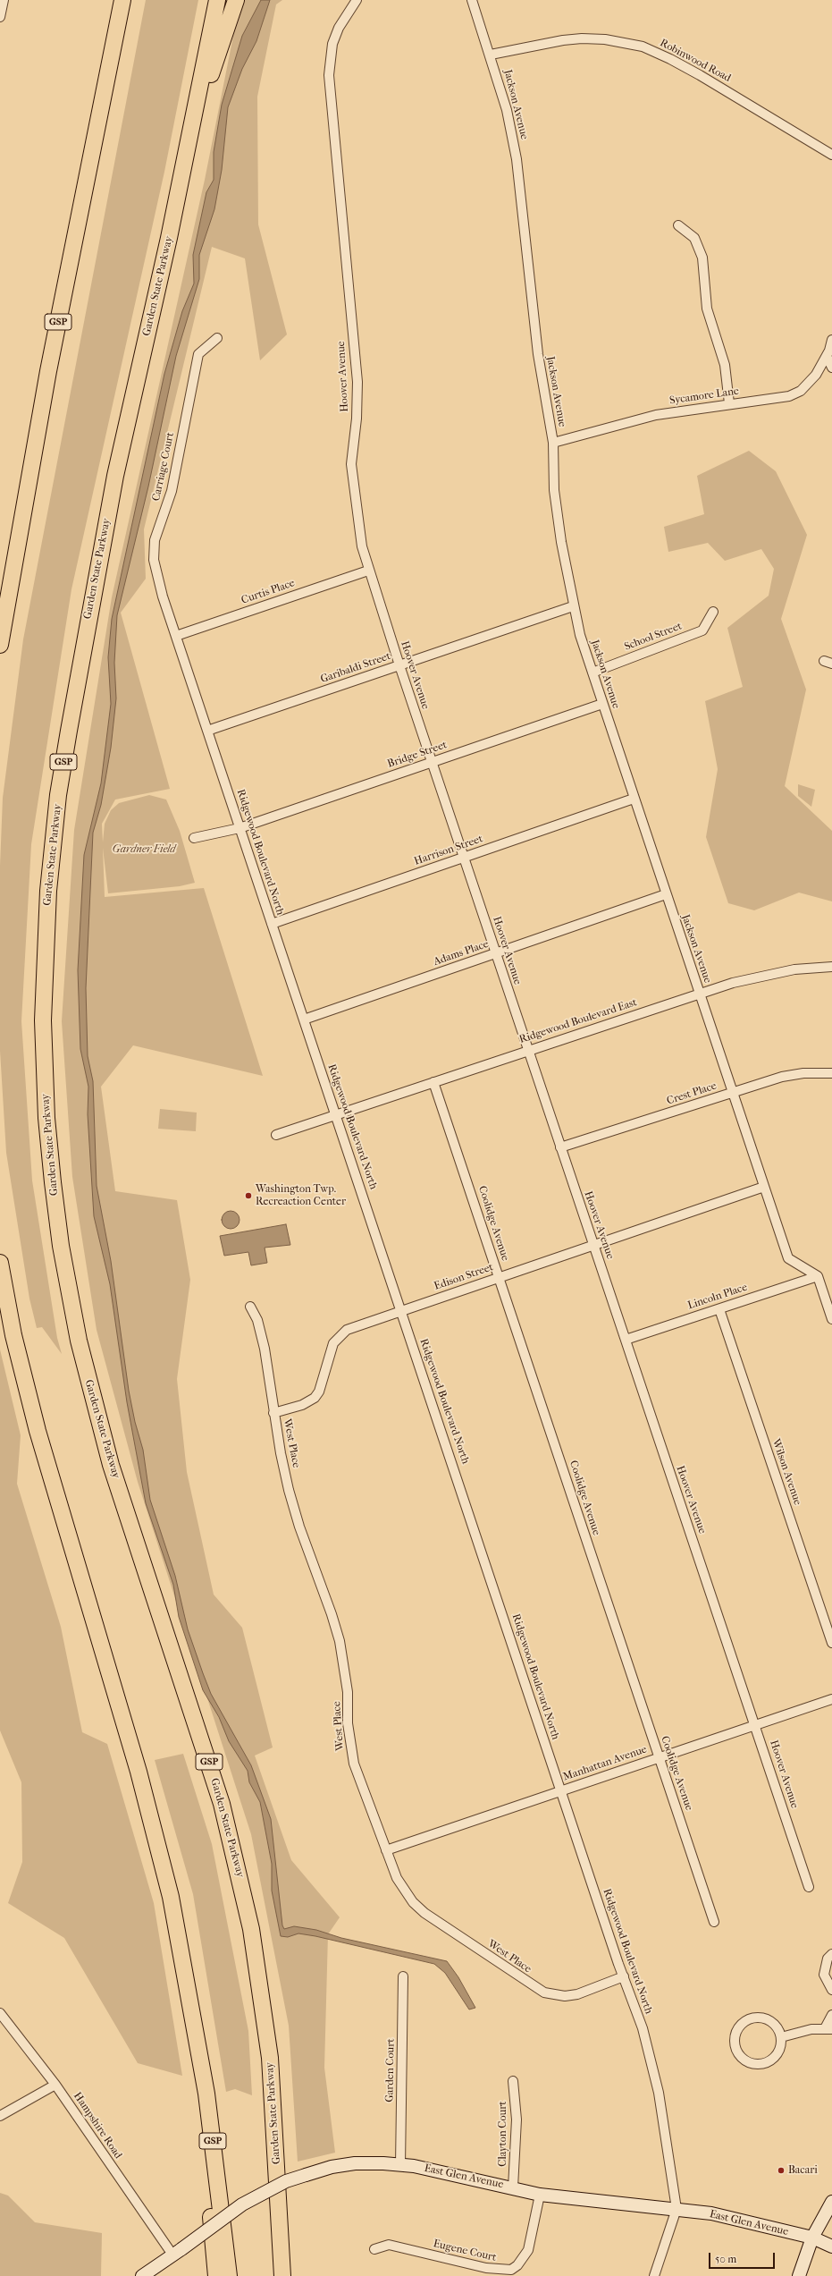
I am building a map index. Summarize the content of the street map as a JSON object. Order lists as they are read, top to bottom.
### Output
{
  "streets": {
    "highway": ["Garden State Parkway", "GSP"],
    "street": [
      "Robinwood Road",
      "Jackson Avenue",
      "Hoover Avenue",
      "Sycamore Lane",
      "Carriage Court",
      "Curtis Place",
      "School Street",
      "Garibaldi Street",
      "Bridge Street",
      "Harrison Street",
      "Ridgewood Boulevard North",
      "Adams Place",
      "Ridgewood Boulevard East",
      "Crest Place",
      "Coolidge Avenue",
      "Edison Street",
      "Lincoln Place",
      "West Place",
      "Wilson Avenue",
      "Manhattan Avenue",
      "Garden Court",
      "Hampshire Road",
      "Clayton Court",
      "East Glen Avenue",
      "Eugene Court"
    ]
  },
  "crossings": [
    ["Robinwood Road", "Jackson Avenue"],
    ["Jackson Avenue", "Sycamore Lane"],
    ["Jackson Avenue", "School Street"],
    ["Jackson Avenue", "Garibaldi Street"],
    ["Jackson Avenue", "Bridge Street"],
    ["Jackson Avenue", "Harrison Street"],
    ["Jackson Avenue", "Adams Place"],
    ["Jackson Avenue", "Ridgewood Boulevard East"],
    ["Jackson Avenue", "Crest Place"],
    ["Jackson Avenue", "Edison Street"],
    ["Jackson Avenue", "Lincoln Place"],
    ["Hoover Avenue", "Curtis Place"],
    ["Hoover Avenue", "Garibaldi Street"],
    ["Hoover Avenue", "Bridge Street"],
    ["Hoover Avenue", "Harrison Street"],
    ["Hoover Avenue", "Adams Place"],
    ["Hoover Avenue", "Ridgewood Boulevard East"],
    ["Hoover Avenue", "Crest Place"],
    ["Hoover Avenue", "Edison Street"],
    ["Hoover Avenue", "Lincoln Place"],
    ["Hoover Avenue", "Manhattan Avenue"],
    ["Carriage Court", "Ridgewood Boulevard North"],
    ["Curtis Place", "Ridgewood Boulevard North"],
    ["Garibaldi Street", "Ridgewood Boulevard North"],
    ["Bridge Street", "Ridgewood Boulevard North"],
    ["Harrison Street", "Ridgewood Boulevard North"],
    ["Ridgewood Boulevard North", "Adams Place"],
    ["Ridgewood Boulevard North", "Ridgewood Boulevard East"],
    ["Ridgewood Boulevard North", "Edison Street"],
    ["Ridgewood Boulevard North", "West Place"],
    ["Ridgewood Boulevard North", "Manhattan Avenue"],
    ["Ridgewood Boulevard North", "East Glen Avenue"],
    ["Ridgewood Boulevard East", "Coolidge Avenue"],
    ["Coolidge Avenue", "Edison Street"],
    ["Coolidge Avenue", "Manhattan Avenue"],
    ["Edison Street", "West Place"],
    ["Lincoln Place", "Wilson Avenue"],
    ["West Place", "Manhattan Avenue"],
    ["Garden Court", "East Glen Avenue"],
    ["Hampshire Road", "East Glen Avenue"],
    ["Clayton Court", "East Glen Avenue"],
    ["East Glen Avenue", "Eugene Court"]
  ],
  "parks": ["Gardner Field"],
  "places": ["Washington Twp. Recreaction Center", "Bacari"],
  "scale_bar": "50 m"
}
